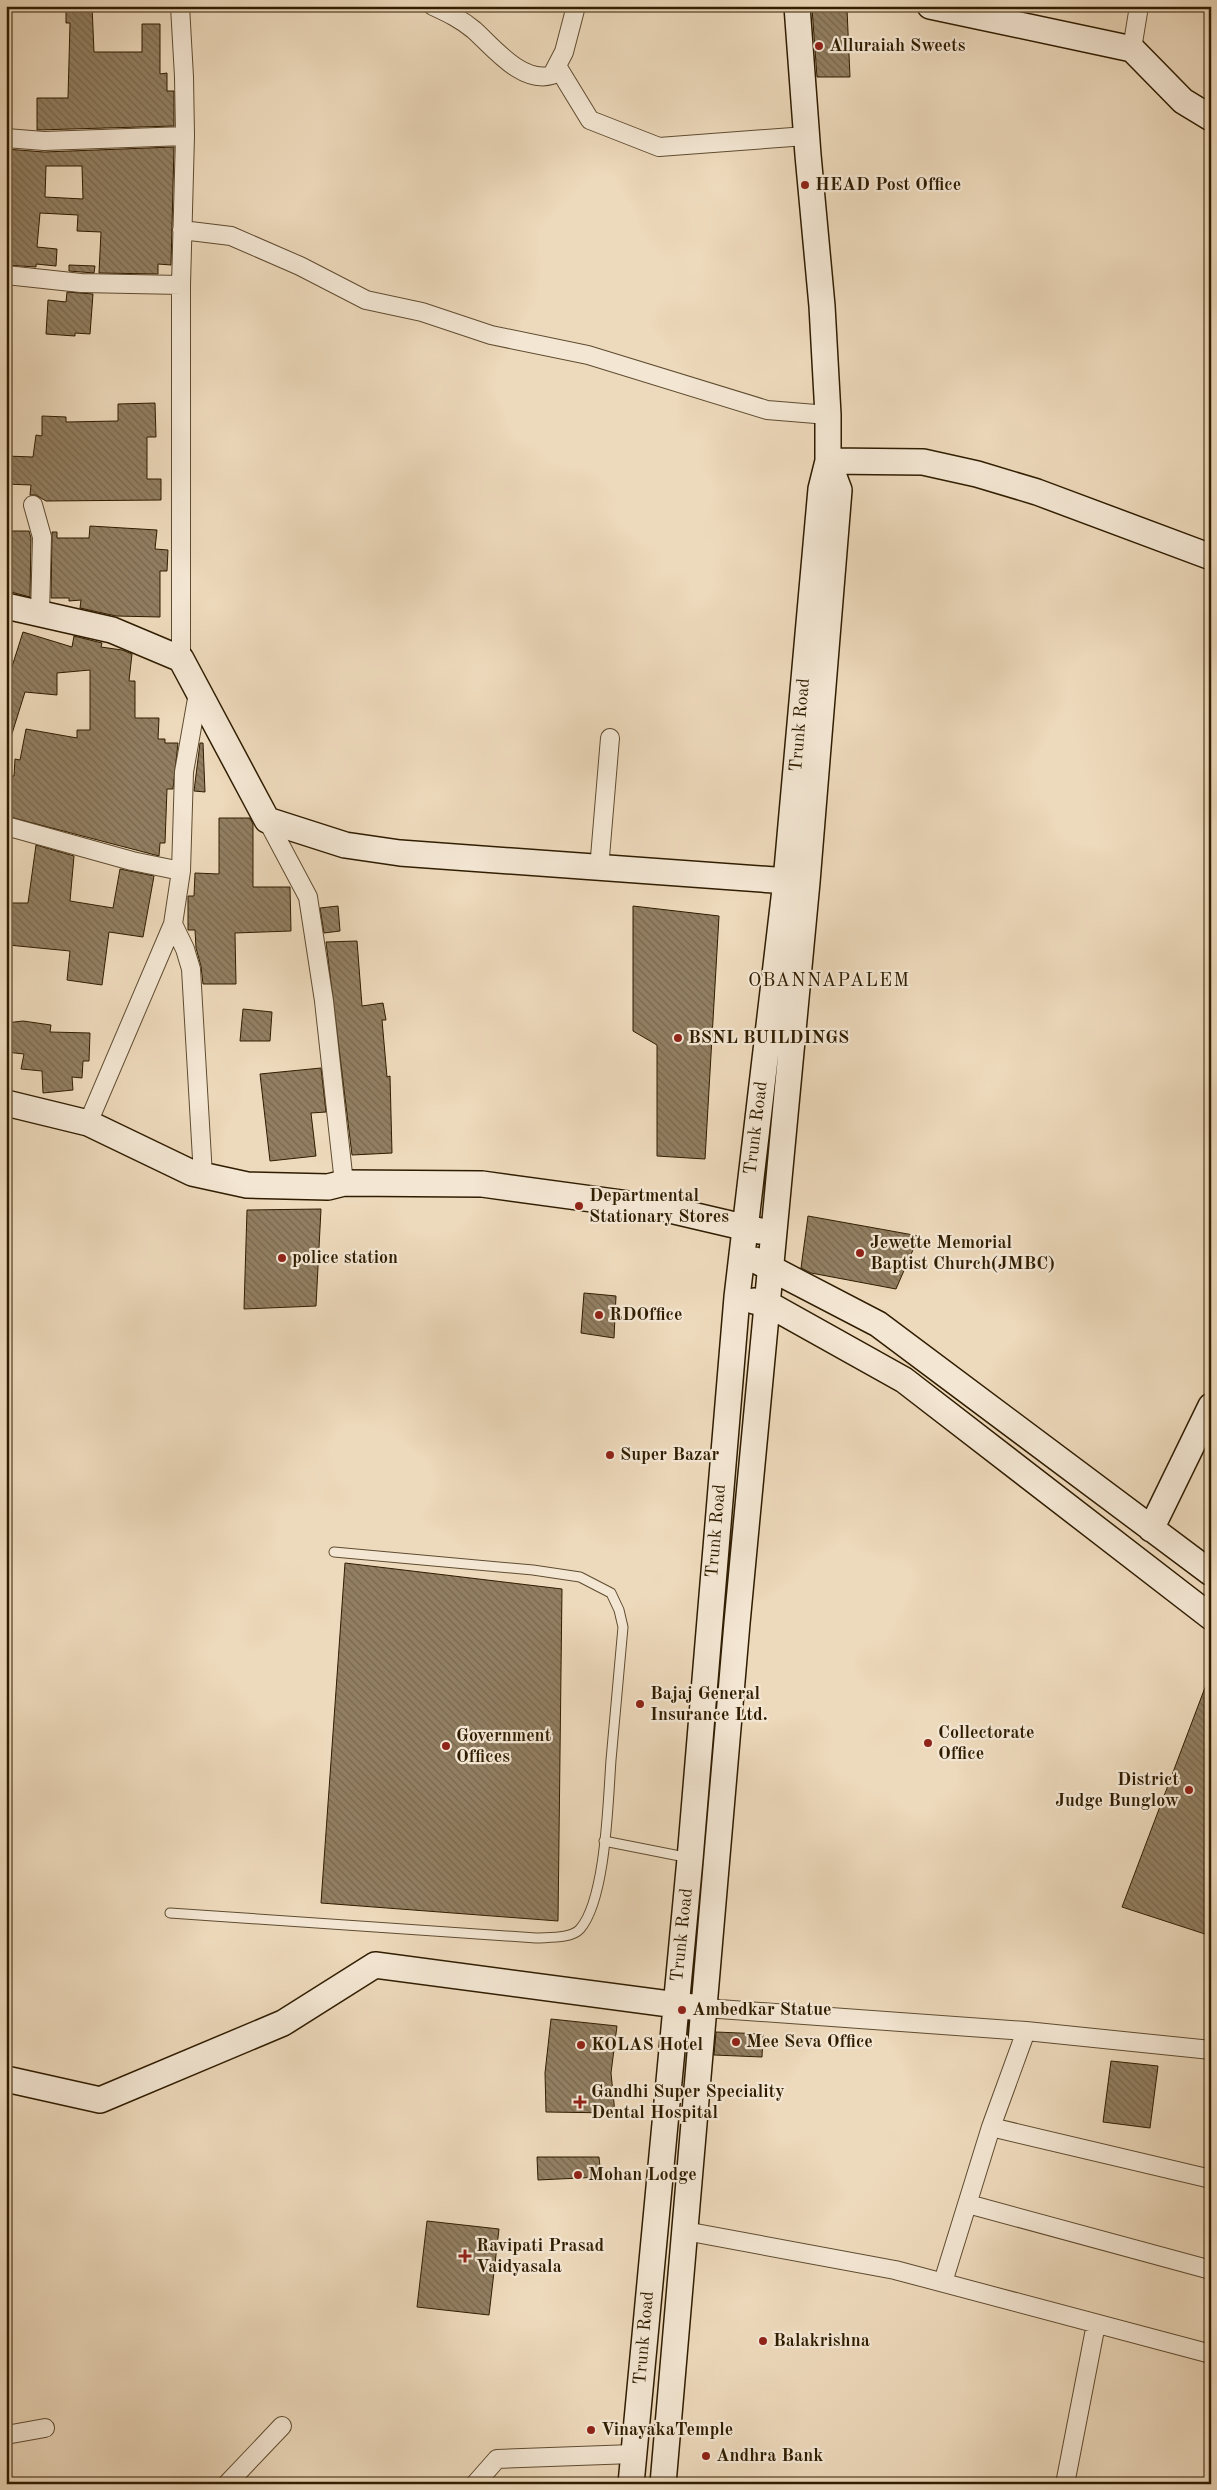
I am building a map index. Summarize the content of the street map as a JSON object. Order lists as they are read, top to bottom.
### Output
{
  "streets": {
    "street": ["Trunk Road"]
  },
  "districts": ["OBANNAPALEM"],
  "places": {
    "other": [
      "Alluraiah Sweets",
      "HEAD Post Office",
      "BSNL BUILDINGS",
      "Departmental Stationary Stores",
      "Jewette Memorial Baptist Church(JMBC)",
      "police station",
      "RDOffice",
      "Super Bazar",
      "Bajaj General Insurance Ltd.",
      "Collectorate Office",
      "Government Offices",
      "District Judge Bunglow",
      "Ambedkar Statue",
      "Mee Seva Office",
      "KOLAS Hotel",
      "Mohan Lodge",
      "Balakrishna",
      "VinayakaTemple",
      "Andhra Bank"
    ],
    "health": ["Gandhi Super Speciality Dental Hospital", "Ravipati Prasad Vaidyasala"]
  }
}
